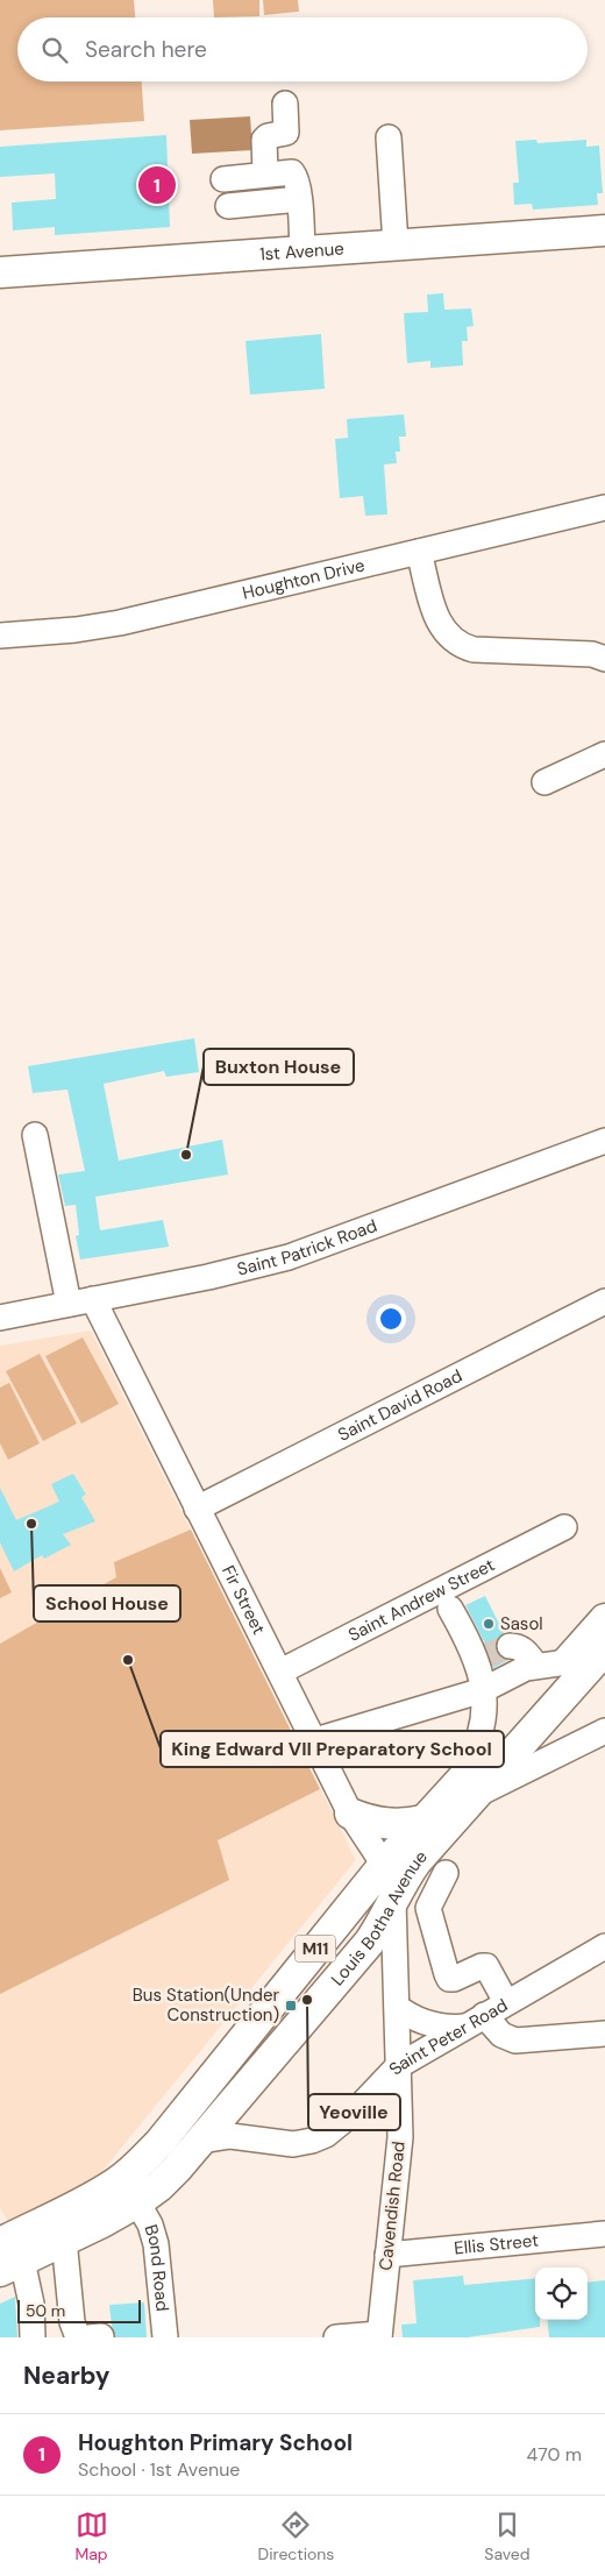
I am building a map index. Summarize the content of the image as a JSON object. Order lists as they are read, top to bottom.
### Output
{
  "streets": {
    "main road": ["1st Avenue", "Louis Botha Avenue", "M11"],
    "street": [
      "Houghton Drive",
      "Saint Patrick Road",
      "Saint David Road",
      "Saint Andrew Street",
      "Fir Street",
      "Saint Peter Road",
      "Cavendish Road",
      "Ellis Street",
      "Bond Road"
    ]
  },
  "crossings": [
    ["Saint Patrick Road", "Fir Street"],
    ["Saint David Road", "Fir Street"],
    ["Saint Andrew Street", "Fir Street"],
    ["Fir Street", "Louis Botha Avenue"],
    ["Fir Street", "Cavendish Road"],
    ["Louis Botha Avenue", "Saint Peter Road"],
    ["Louis Botha Avenue", "Cavendish Road"],
    ["Louis Botha Avenue", "Bond Road"],
    ["Saint Peter Road", "Cavendish Road"],
    ["Cavendish Road", "Ellis Street"]
  ],
  "places": {
    "other": [
      "Buxton House",
      "School House",
      "Sasol",
      "King Edward VII Preparatory School",
      "Yeoville"
    ],
    "transit": ["Bus Station(Under Construction)"]
  },
  "scale_bar": "50 m",
  "page": {
    "search": "Search here",
    "pins": "1",
    "scale": "50 m",
    "heading": "Nearby",
    "list": [
      {
        "mark": "1",
        "name": "Houghton Primary School",
        "note": "School · 1st Avenue",
        "value": "470 m"
      }
    ],
    "nav": ["Map", "Directions", "Saved"]
  }
}
